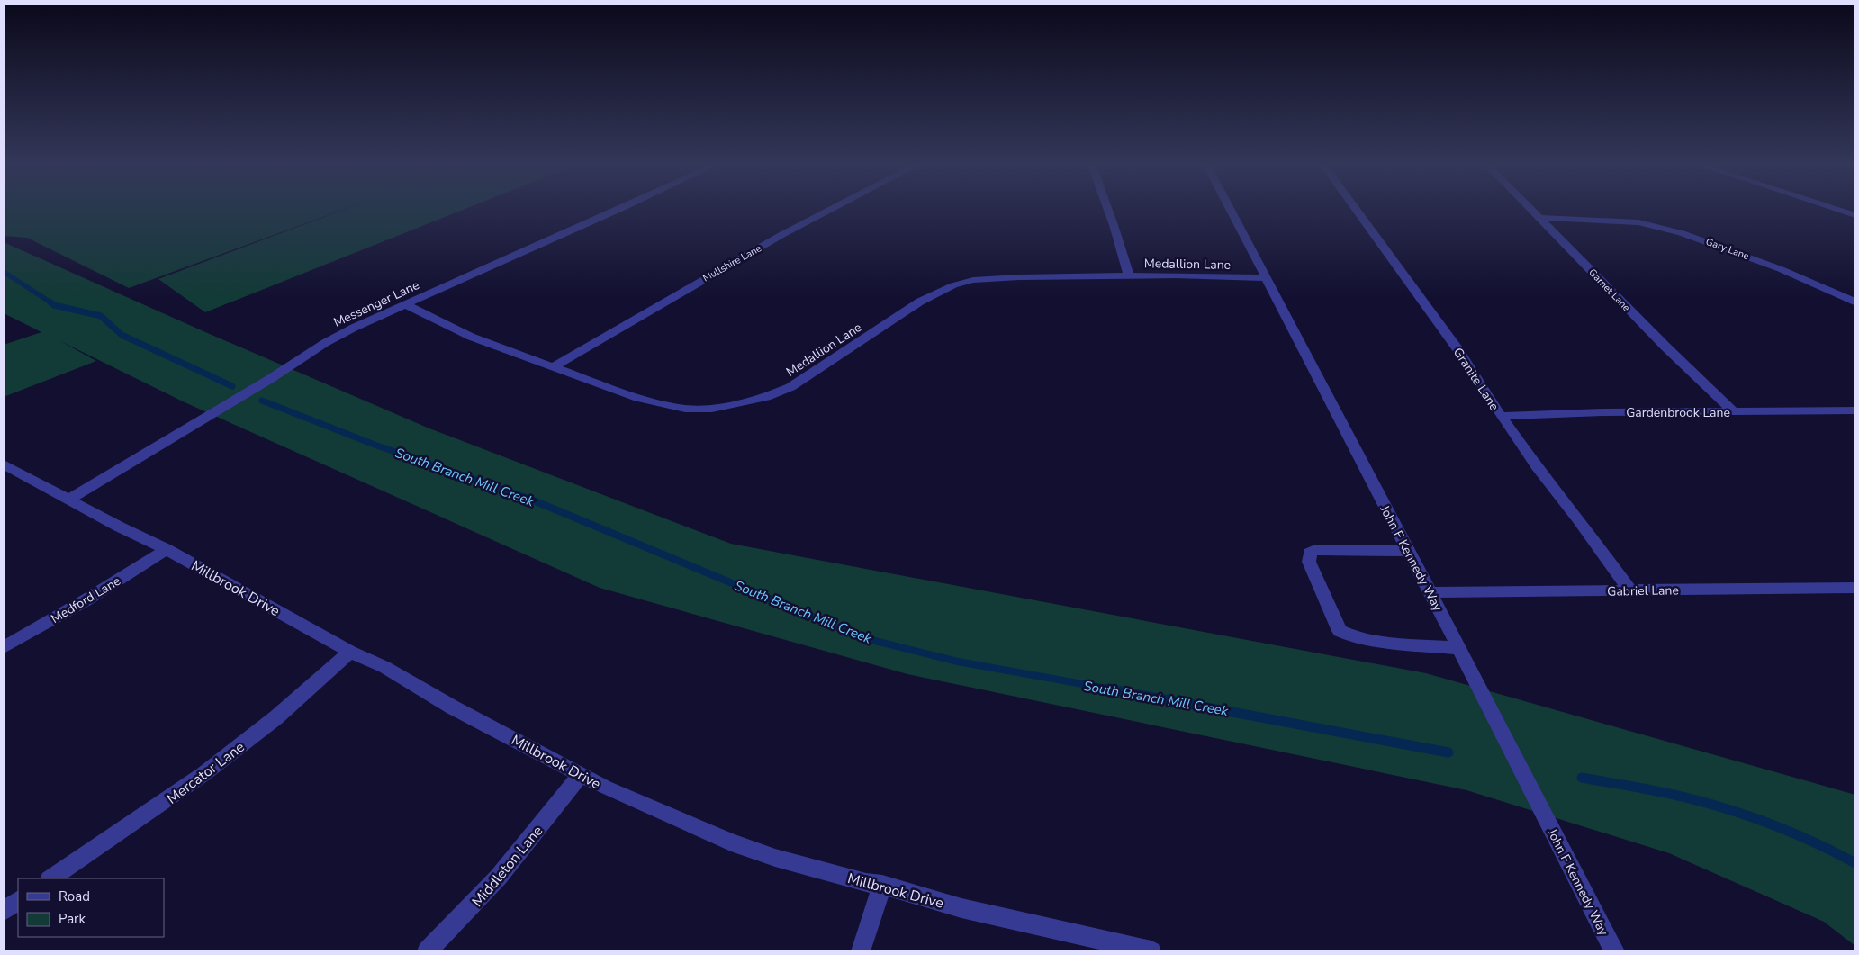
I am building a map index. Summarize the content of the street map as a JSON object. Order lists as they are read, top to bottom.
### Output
{
  "streets": {
    "street": [
      "Gary Lane",
      "Mullshire Lane",
      "Medallion Lane",
      "Garnet Lane",
      "Messenger Lane",
      "Granite Lane",
      "Gardenbrook Lane",
      "John F Kennedy Way",
      "Millbrook Drive",
      "Gabriel Lane",
      "Medford Lane",
      "Mercator Lane",
      "Middleton Lane"
    ]
  },
  "crossings": [
    ["Gary Lane", "Garnet Lane"],
    ["Mullshire Lane", "Medallion Lane"],
    ["Medallion Lane", "Messenger Lane"],
    ["Medallion Lane", "John F Kennedy Way"],
    ["Garnet Lane", "Gardenbrook Lane"],
    ["Messenger Lane", "Millbrook Drive"],
    ["Granite Lane", "Gardenbrook Lane"],
    ["Granite Lane", "Gabriel Lane"],
    ["John F Kennedy Way", "Gabriel Lane"],
    ["Millbrook Drive", "Medford Lane"],
    ["Millbrook Drive", "Mercator Lane"],
    ["Millbrook Drive", "Middleton Lane"]
  ],
  "water": ["South Branch Mill Creek"],
  "legend": ["Road", "Park"]
}
